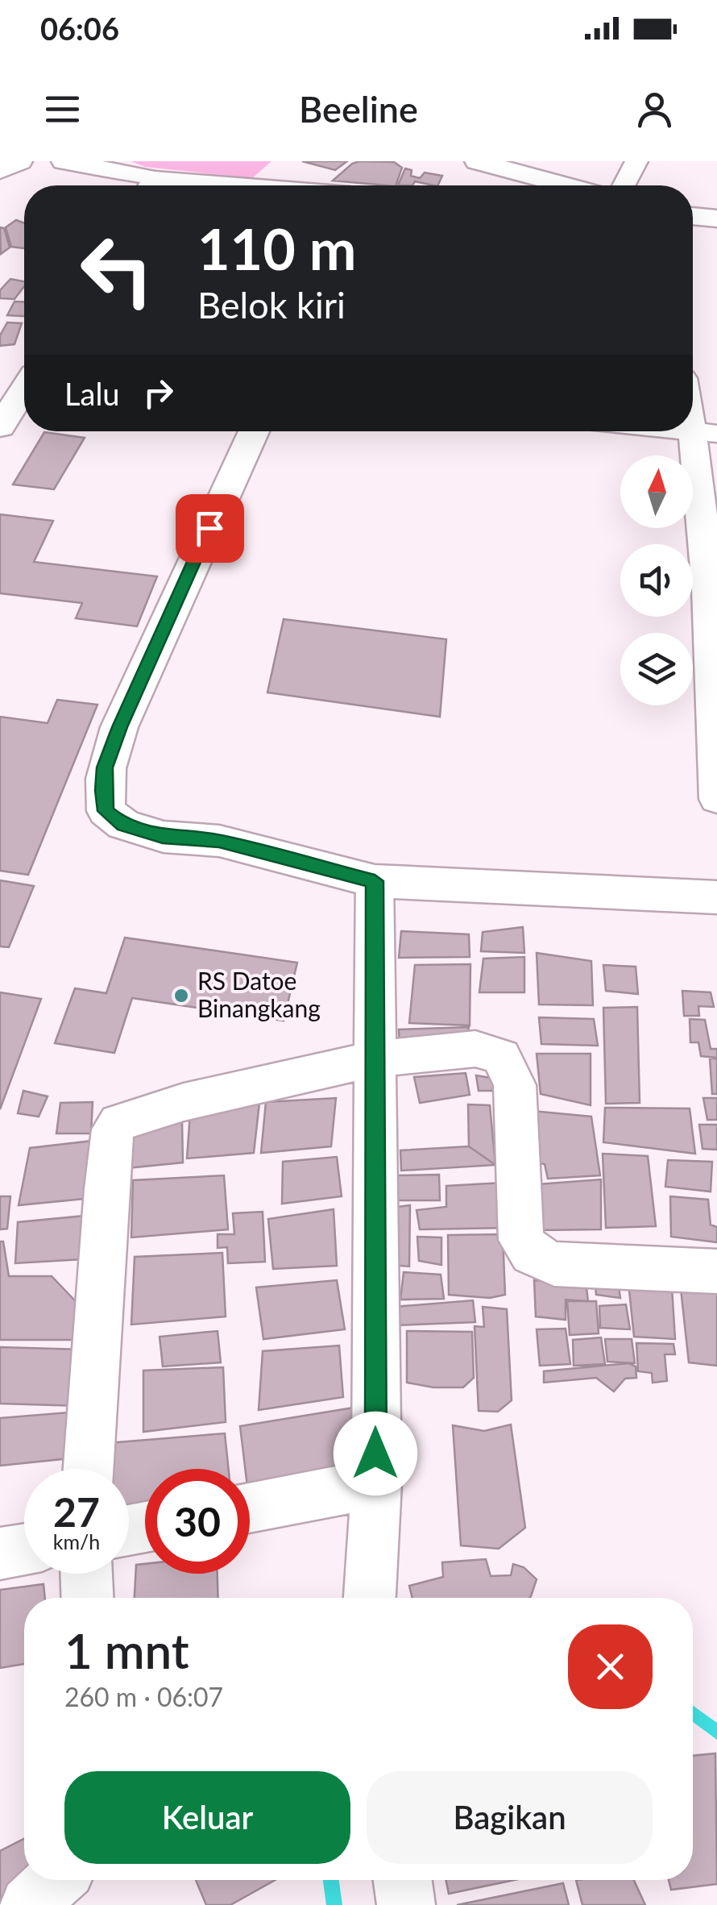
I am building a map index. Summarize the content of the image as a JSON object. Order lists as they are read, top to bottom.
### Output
{
  "places": ["RS Datoe Binangkang"],
  "north": "top",
  "page": {
    "status": "06:06",
    "header": "Beeline",
    "turn": ["110 m", "Belok kiri"],
    "then": "Lalu",
    "speed": "27 km/h",
    "limit": "30",
    "heading": ["1 mnt", "260 m · 06:07"],
    "buttons": ["Keluar", "Bagikan"]
  }
}
